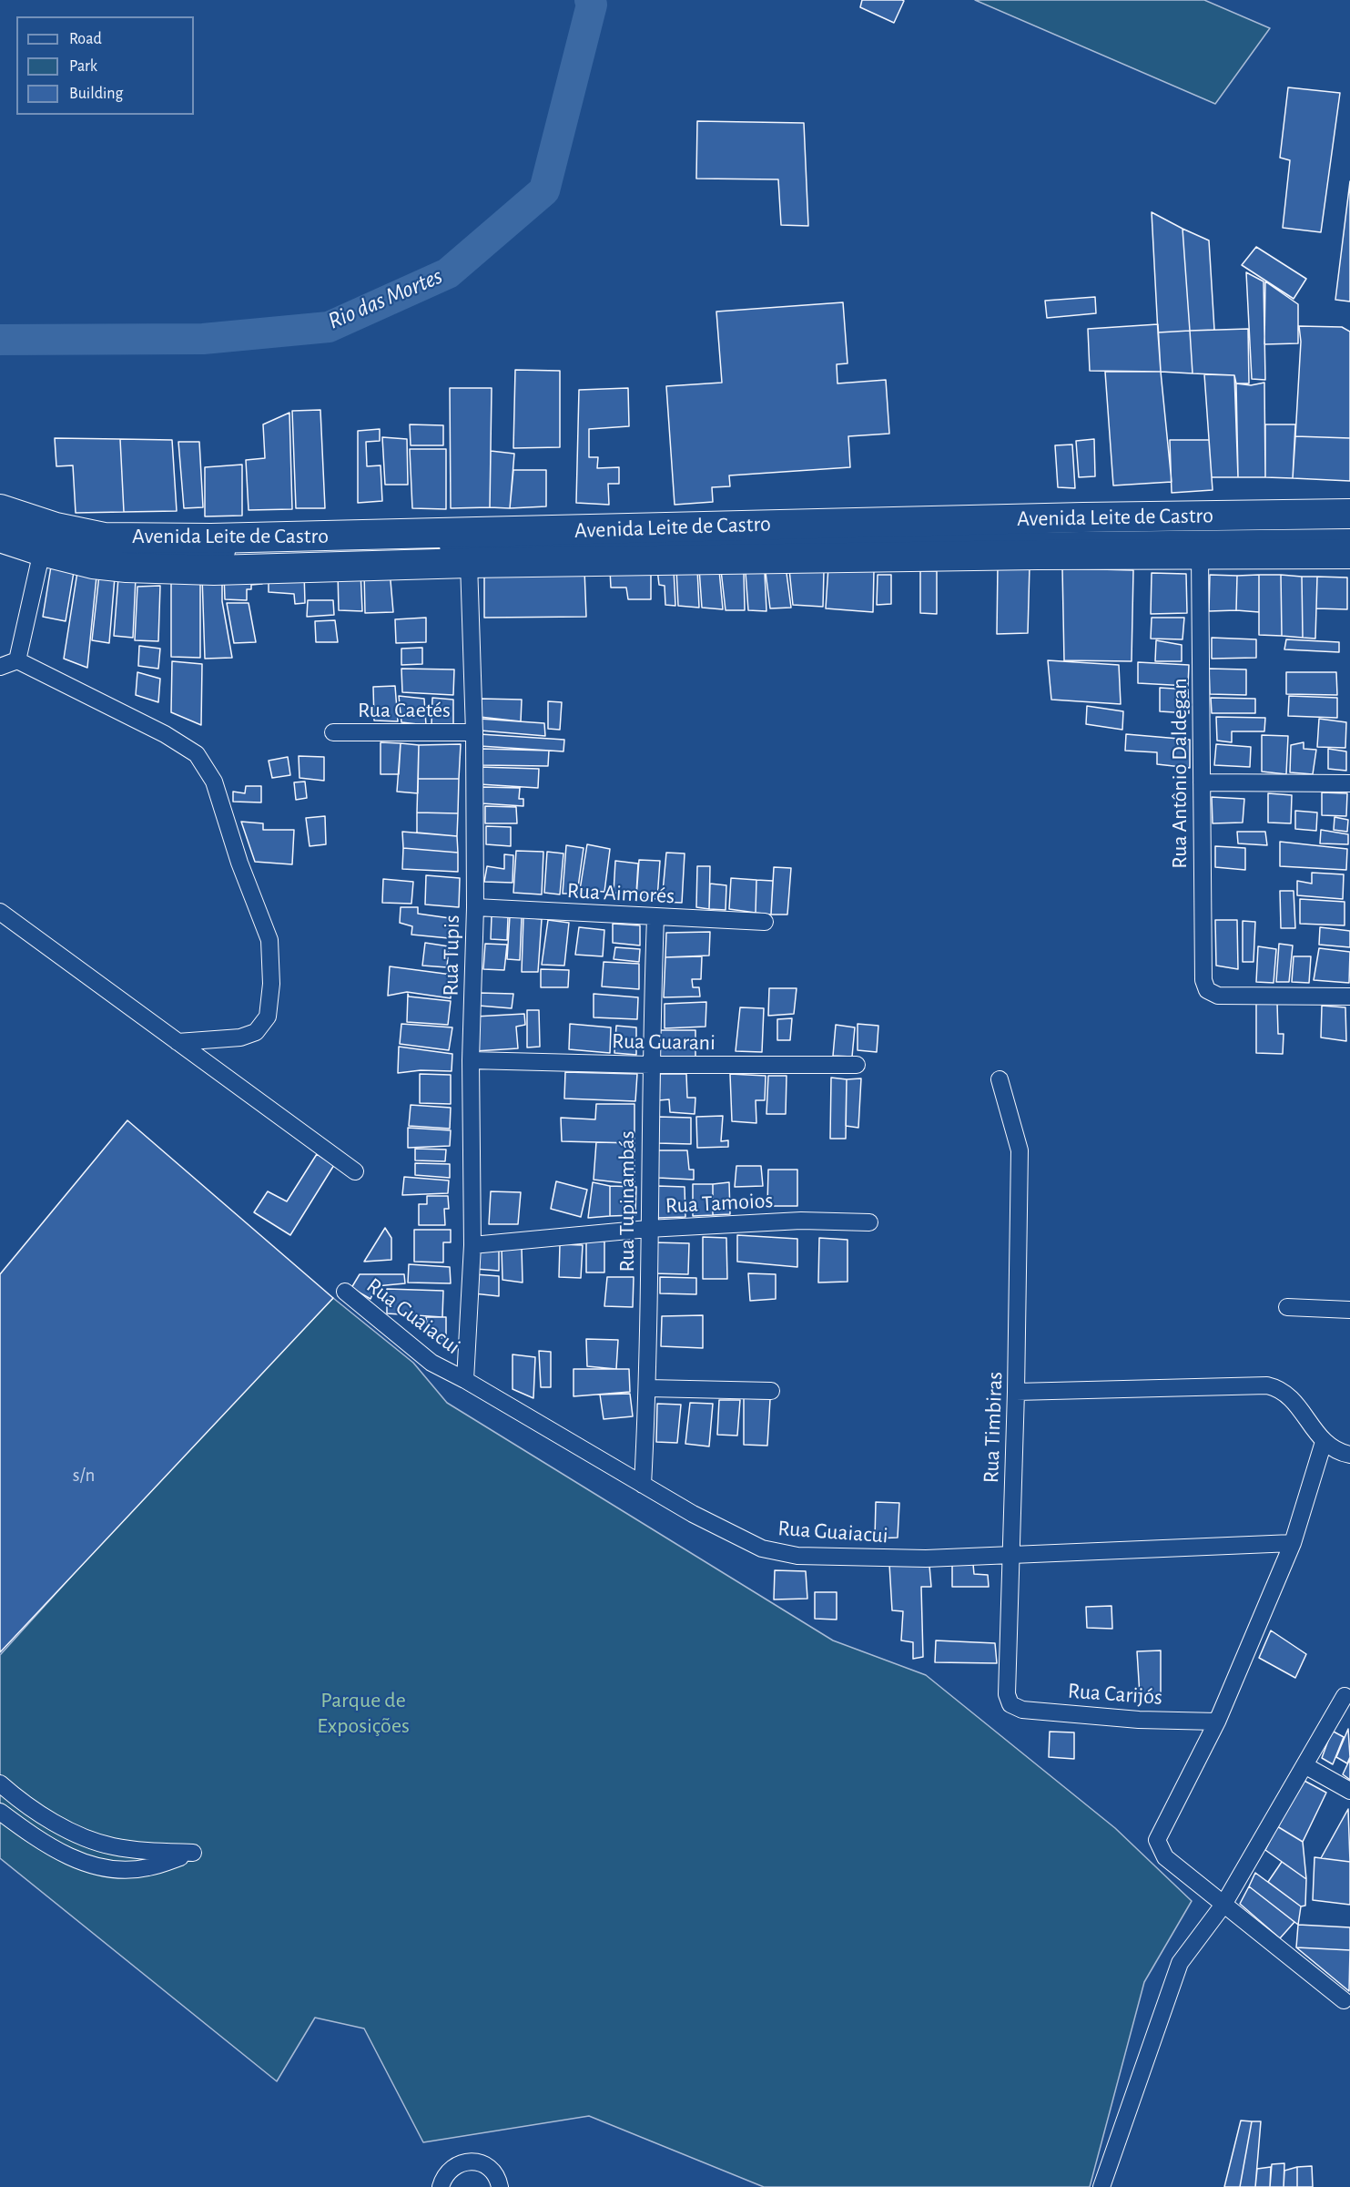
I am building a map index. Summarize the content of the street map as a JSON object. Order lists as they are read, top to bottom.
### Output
{
  "streets": {
    "highway": ["Avenida Leite de Castro"],
    "street": [
      "Rua Caetés",
      "Rua Antônio Daldegan",
      "Rua Aimorés",
      "Rua Tupis",
      "Rua Guarani",
      "Rua Tupinambás",
      "Rua Tamoios",
      "Rua Guaiacui",
      "Rua Timbiras",
      "Rua Carijós"
    ]
  },
  "crossings": [
    ["Avenida Leite de Castro", "Rua Antônio Daldegan"],
    ["Avenida Leite de Castro", "Rua Tupis"],
    ["Rua Caetés", "Rua Tupis"],
    ["Rua Aimorés", "Rua Tupis"],
    ["Rua Aimorés", "Rua Tupinambás"],
    ["Rua Tupis", "Rua Guarani"],
    ["Rua Tupis", "Rua Tamoios"],
    ["Rua Tupis", "Rua Guaiacui"],
    ["Rua Guarani", "Rua Tupinambás"],
    ["Rua Tupinambás", "Rua Tamoios"],
    ["Rua Tupinambás", "Rua Guaiacui"],
    ["Rua Guaiacui", "Rua Timbiras"],
    ["Rua Timbiras", "Rua Carijós"]
  ],
  "water": ["Rio das Mortes"],
  "parks": ["Parque de Exposições"],
  "house_numbers": ["s/n"],
  "legend": ["Road", "Park", "Building"]
}
